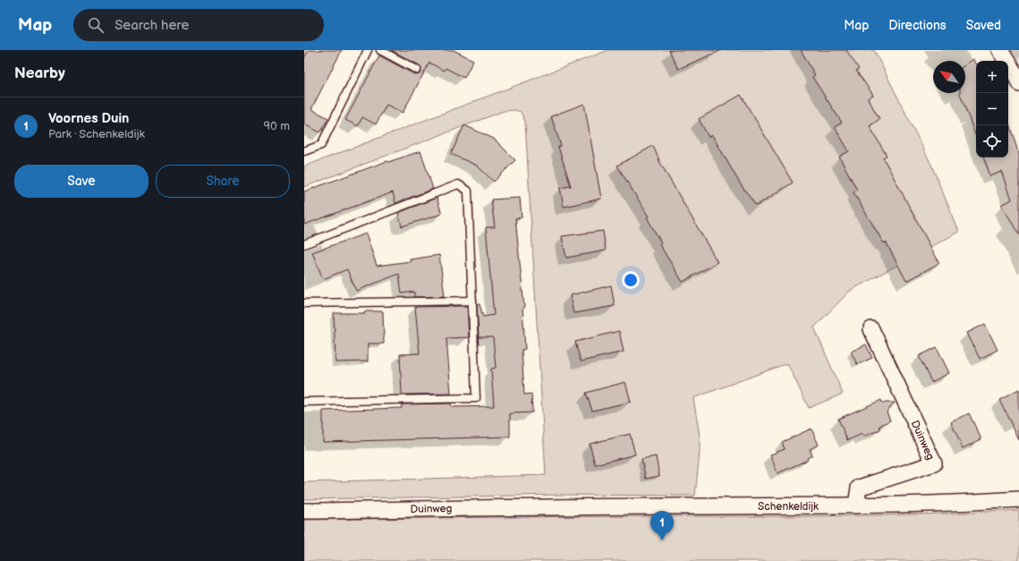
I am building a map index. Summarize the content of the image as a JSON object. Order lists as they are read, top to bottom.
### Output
{
  "streets": {
    "street": ["Duinweg", "Schenkeldijk"]
  },
  "crossings": [
    ["Duinweg", "Schenkeldijk"]
  ],
  "north": "top left",
  "page": {
    "header": "Map",
    "search": "Search here",
    "nav": ["Map", "Directions", "Saved"],
    "heading": "Nearby",
    "map_buttons": ["+", "−"],
    "list": [
      {
        "mark": "1",
        "name": "Voornes Duin",
        "note": "Park · Schenkeldijk",
        "value": "90 m"
      }
    ],
    "buttons": ["Save", "Share"],
    "pins": "1"
  }
}
